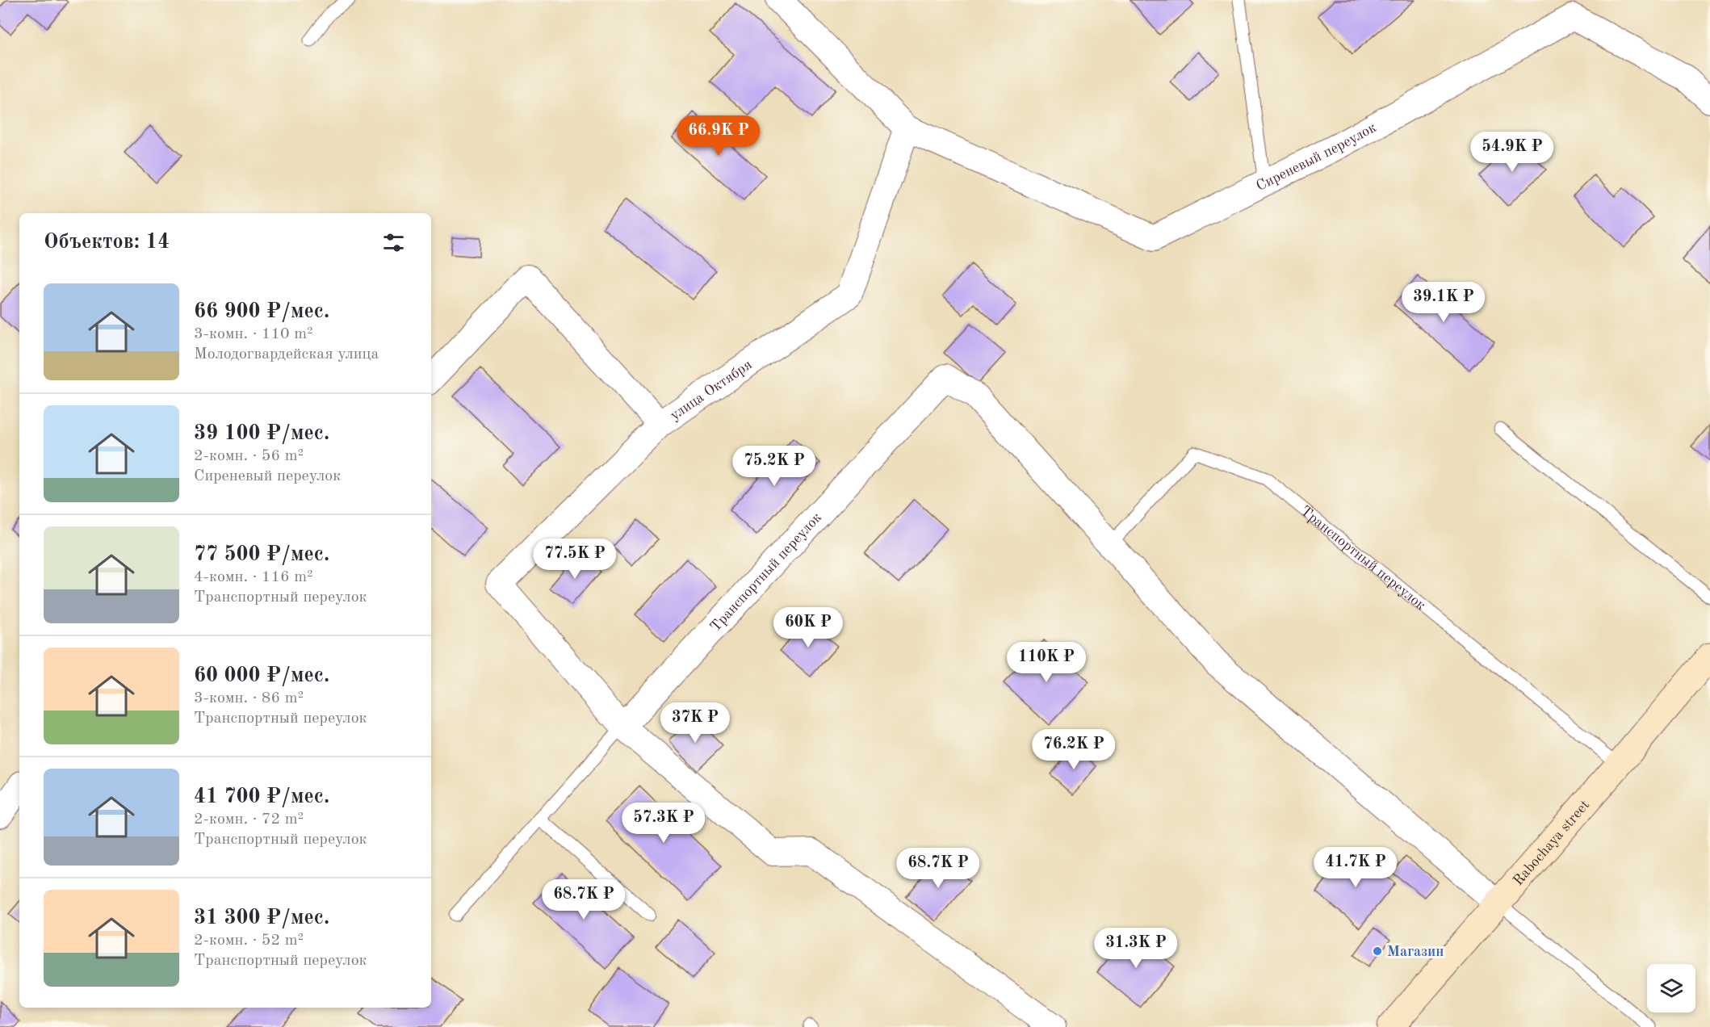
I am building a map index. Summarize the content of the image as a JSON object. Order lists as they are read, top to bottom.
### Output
{
  "streets": {
    "street": [
      "Сиреневый переулок",
      "улица Октября",
      "Транспортный переулок",
      "Rabochaya street"
    ]
  },
  "crossings": [
    ["Сиреневый переулок", "улица Октября"],
    ["Транспортный переулок", "Rabochaya street"]
  ],
  "places": ["Магазин"],
  "page": {
    "price": [
      "66.9K ₽",
      "54.9K ₽",
      "39.1K ₽",
      "75.2K ₽",
      "77.5K ₽",
      "60K ₽",
      "110K ₽",
      "37K ₽",
      "76.2K ₽",
      "57.3K ₽",
      "41.7K ₽",
      "68.7K ₽",
      "68.7K ₽",
      "31.3K ₽"
    ],
    "heading": "Объектов: 14",
    "list": [
      {
        "name": "66 900 ₽/мес.",
        "note": "3-комн. · 110 m² · Молодогвардейская улица"
      },
      {
        "name": "39 100 ₽/мес.",
        "note": "2-комн. · 56 m² · Сиреневый переулок"
      },
      {
        "name": "77 500 ₽/мес.",
        "note": "4-комн. · 116 m² · Транспортный переулок"
      },
      {
        "name": "60 000 ₽/мес.",
        "note": "3-комн. · 86 m² · Транспортный переулок"
      },
      {
        "name": "41 700 ₽/мес.",
        "note": "2-комн. · 72 m² · Транспортный переулок"
      },
      {
        "name": "31 300 ₽/мес.",
        "note": "2-комн. · 52 m² · Транспортный переулок"
      }
    ]
  }
}
